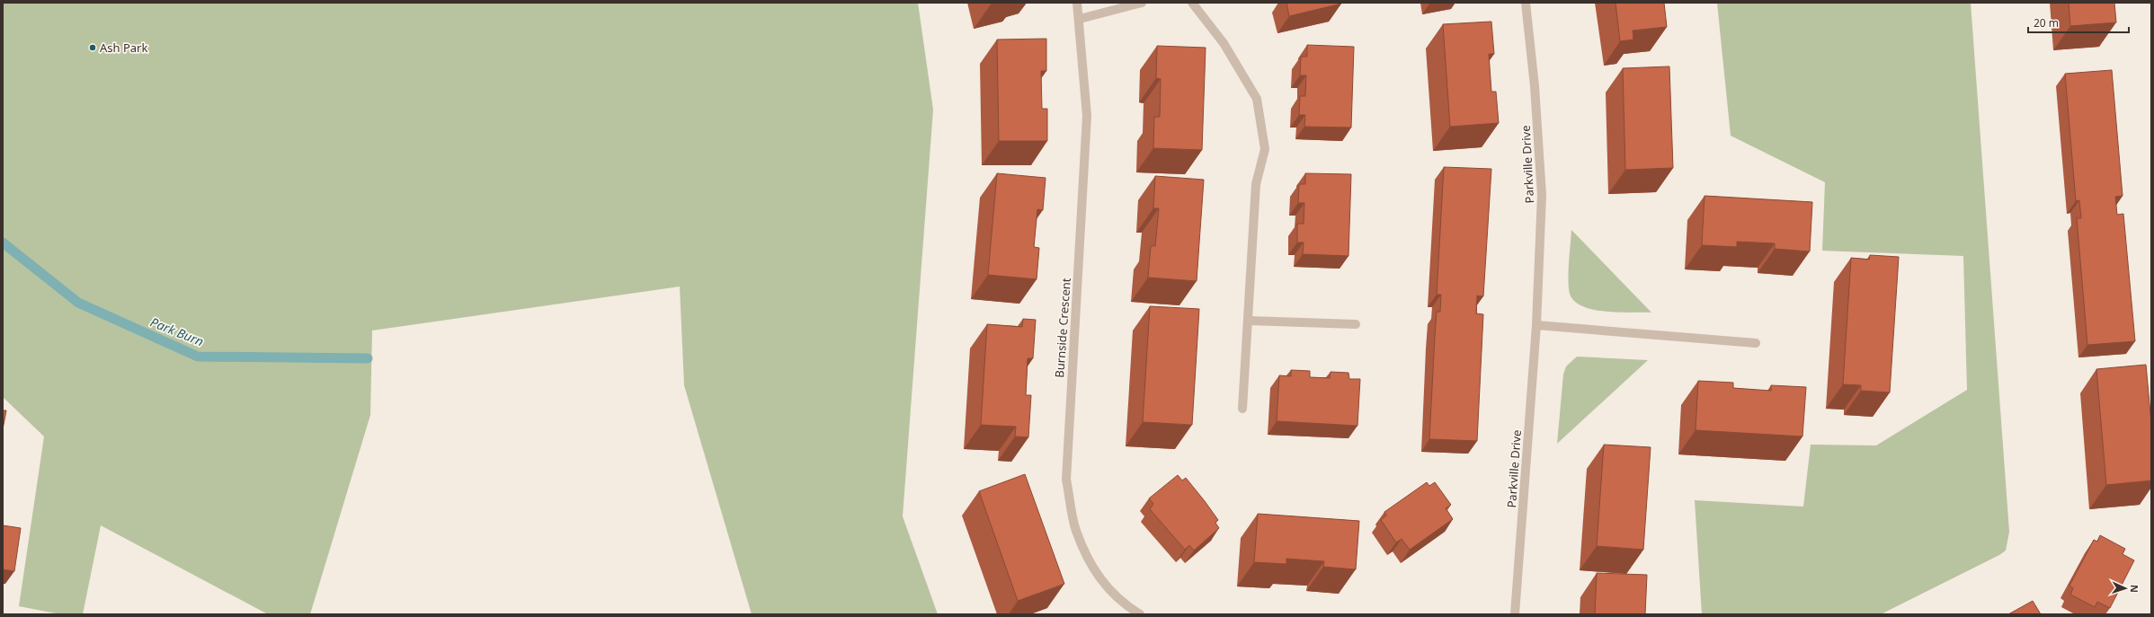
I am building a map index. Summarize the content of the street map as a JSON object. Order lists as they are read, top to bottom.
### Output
{
  "streets": {
    "street": ["Parkville Drive", "Burnside Crescent"]
  },
  "water": ["Park Burn"],
  "places": ["Ash Park"],
  "scale_bar": "20 m",
  "north": "right"
}
